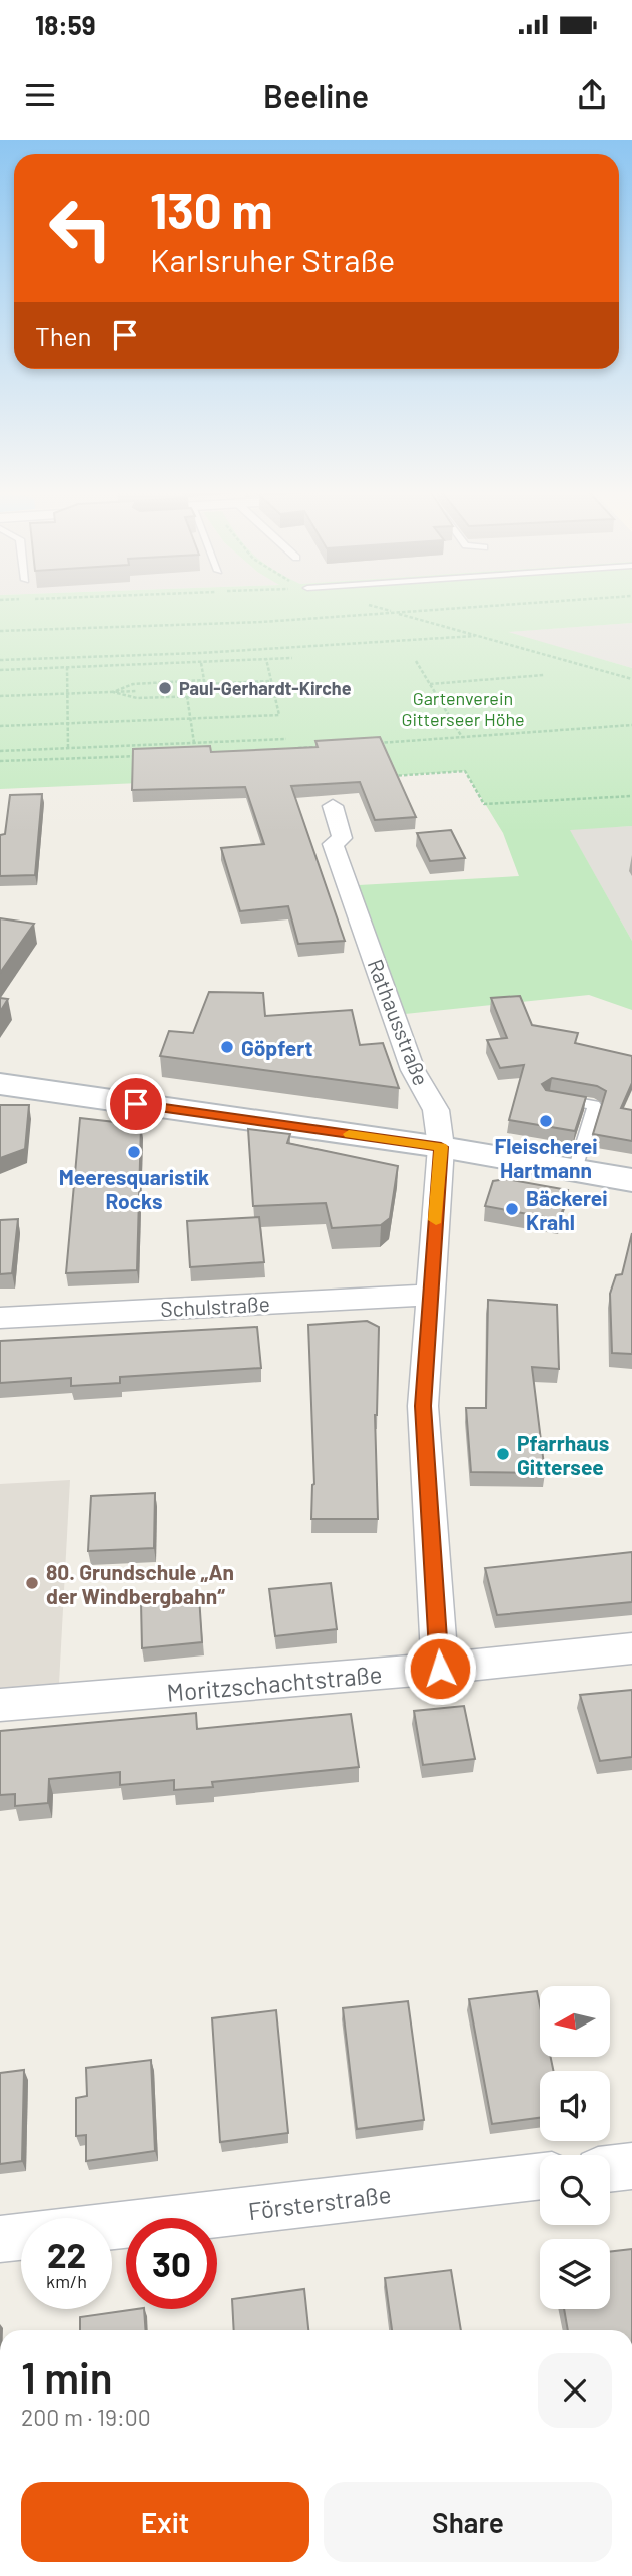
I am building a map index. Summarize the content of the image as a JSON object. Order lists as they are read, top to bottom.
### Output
{
  "streets": {
    "street": [
      "Rathausstraße",
      "Schulstraße",
      "Moritzschachtstraße",
      "Försterstraße"
    ]
  },
  "crossings": [
    ["Rathausstraße", "Schulstraße"],
    ["Rathausstraße", "Moritzschachtstraße"]
  ],
  "parks": ["Gartenverein Gitterseer Höhe"],
  "places": [
    "Paul-Gerhardt-Kirche",
    "Göpfert",
    "Fleischerei Hartmann",
    "Meeresquaristik Rocks",
    "Bäckerei Krahl",
    "Pfarrhaus Gittersee",
    "80. Grundschule „An der Windbergbahn“"
  ],
  "north": "left",
  "page": {
    "status": "18:59",
    "header": "Beeline",
    "turn": ["130 m", "Karlsruher Straße"],
    "then": "Then",
    "speed": "22 km/h",
    "limit": "30",
    "heading": ["1 min", "200 m · 19:00"],
    "buttons": ["Exit", "Share"]
  }
}
